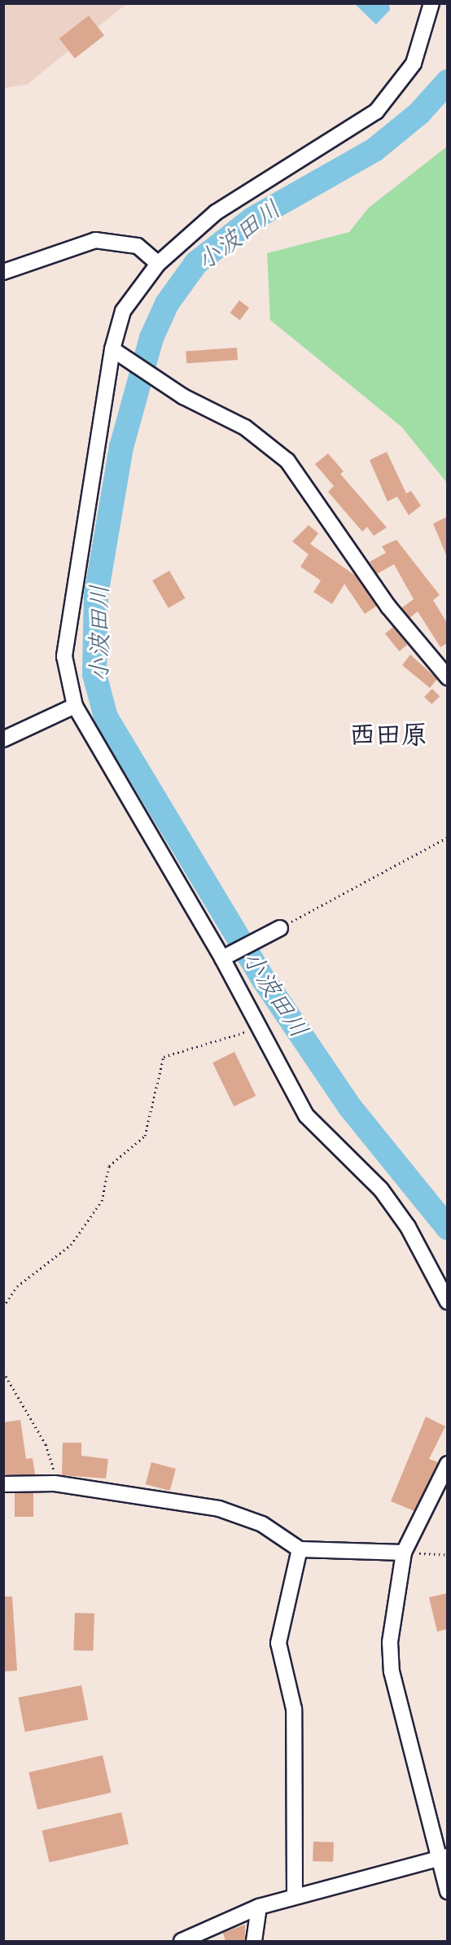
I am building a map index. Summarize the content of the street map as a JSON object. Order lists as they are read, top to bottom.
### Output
{
  "districts": ["西田原"],
  "water": ["小波田川"]
}
